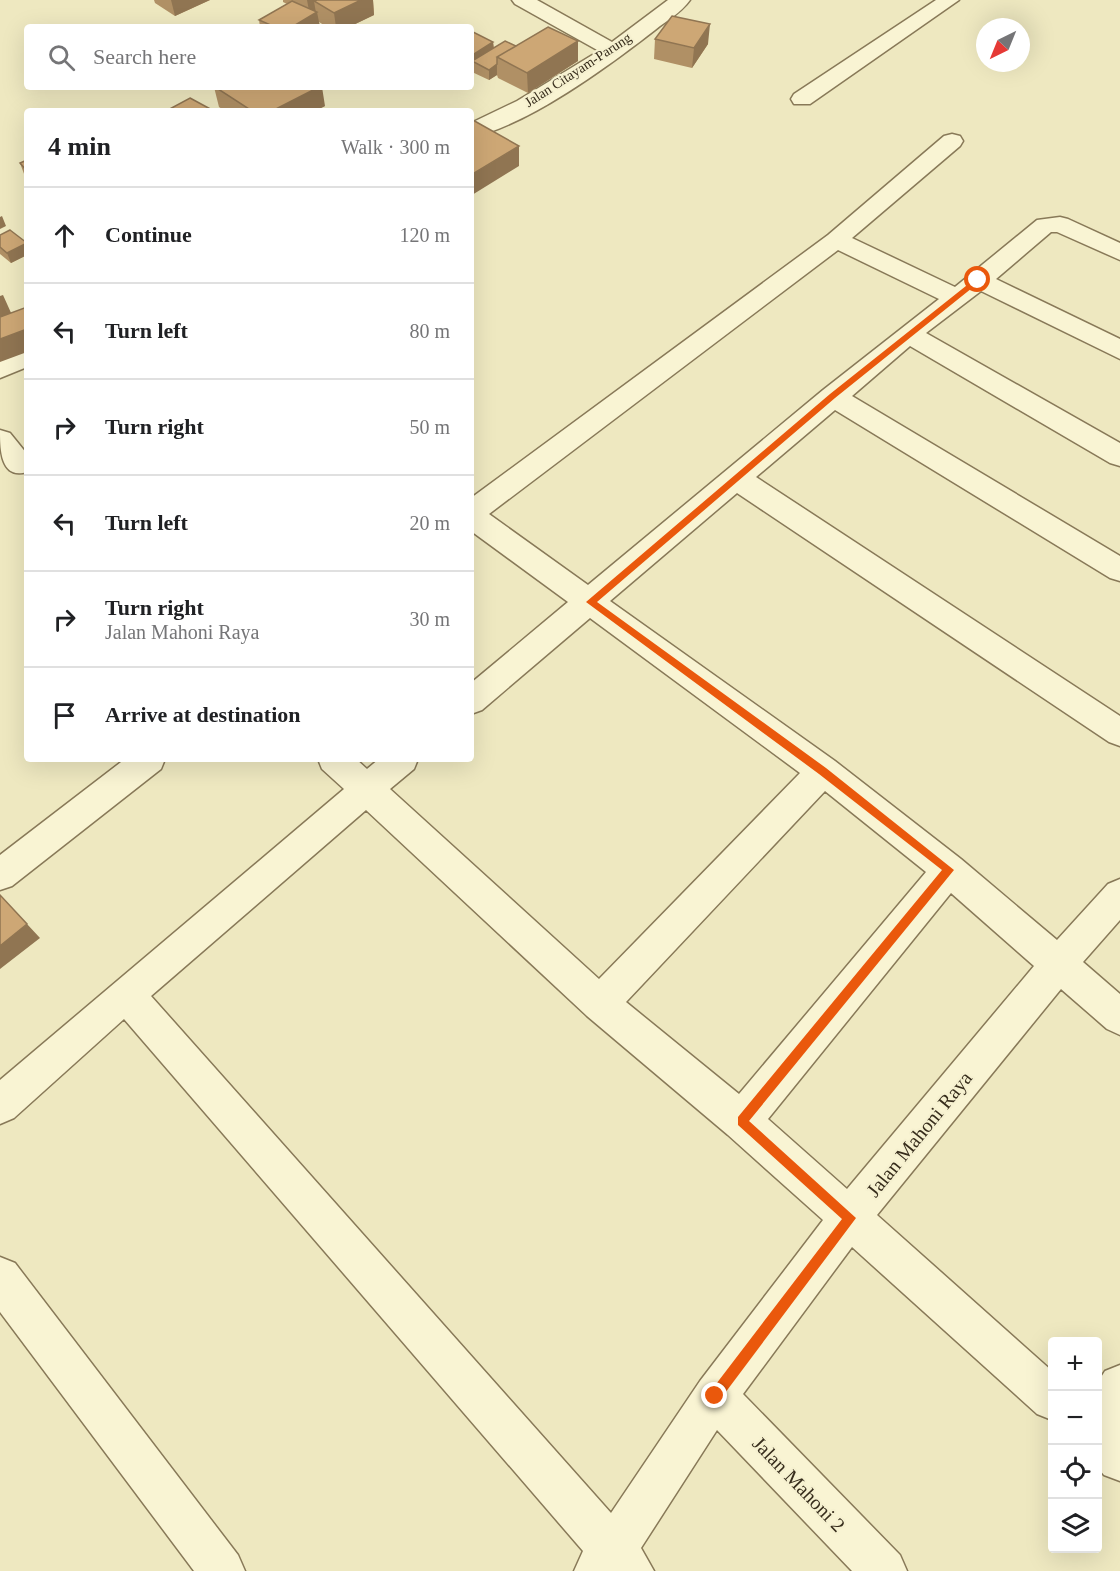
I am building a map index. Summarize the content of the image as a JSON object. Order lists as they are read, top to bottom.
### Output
{
  "streets": {
    "street": ["Jalan Citayam-Parung", "Jalan Mahoni Raya", "Jalan Mahoni 2"]
  },
  "crossings": [
    ["Jalan Mahoni Raya", "Jalan Mahoni 2"]
  ],
  "north": "bottom left",
  "page": {
    "search": "Search here",
    "heading": ["4 min", "Walk · 300 m"],
    "list": [
      ["Continue", "120 m"],
      ["Turn left", "80 m"],
      ["Turn right", "50 m"],
      ["Turn left", "20 m"],
      ["Turn right", "Jalan Mahoni Raya", "30 m"],
      "Arrive at destination"
    ],
    "map_buttons": ["+", "−"]
  }
}
